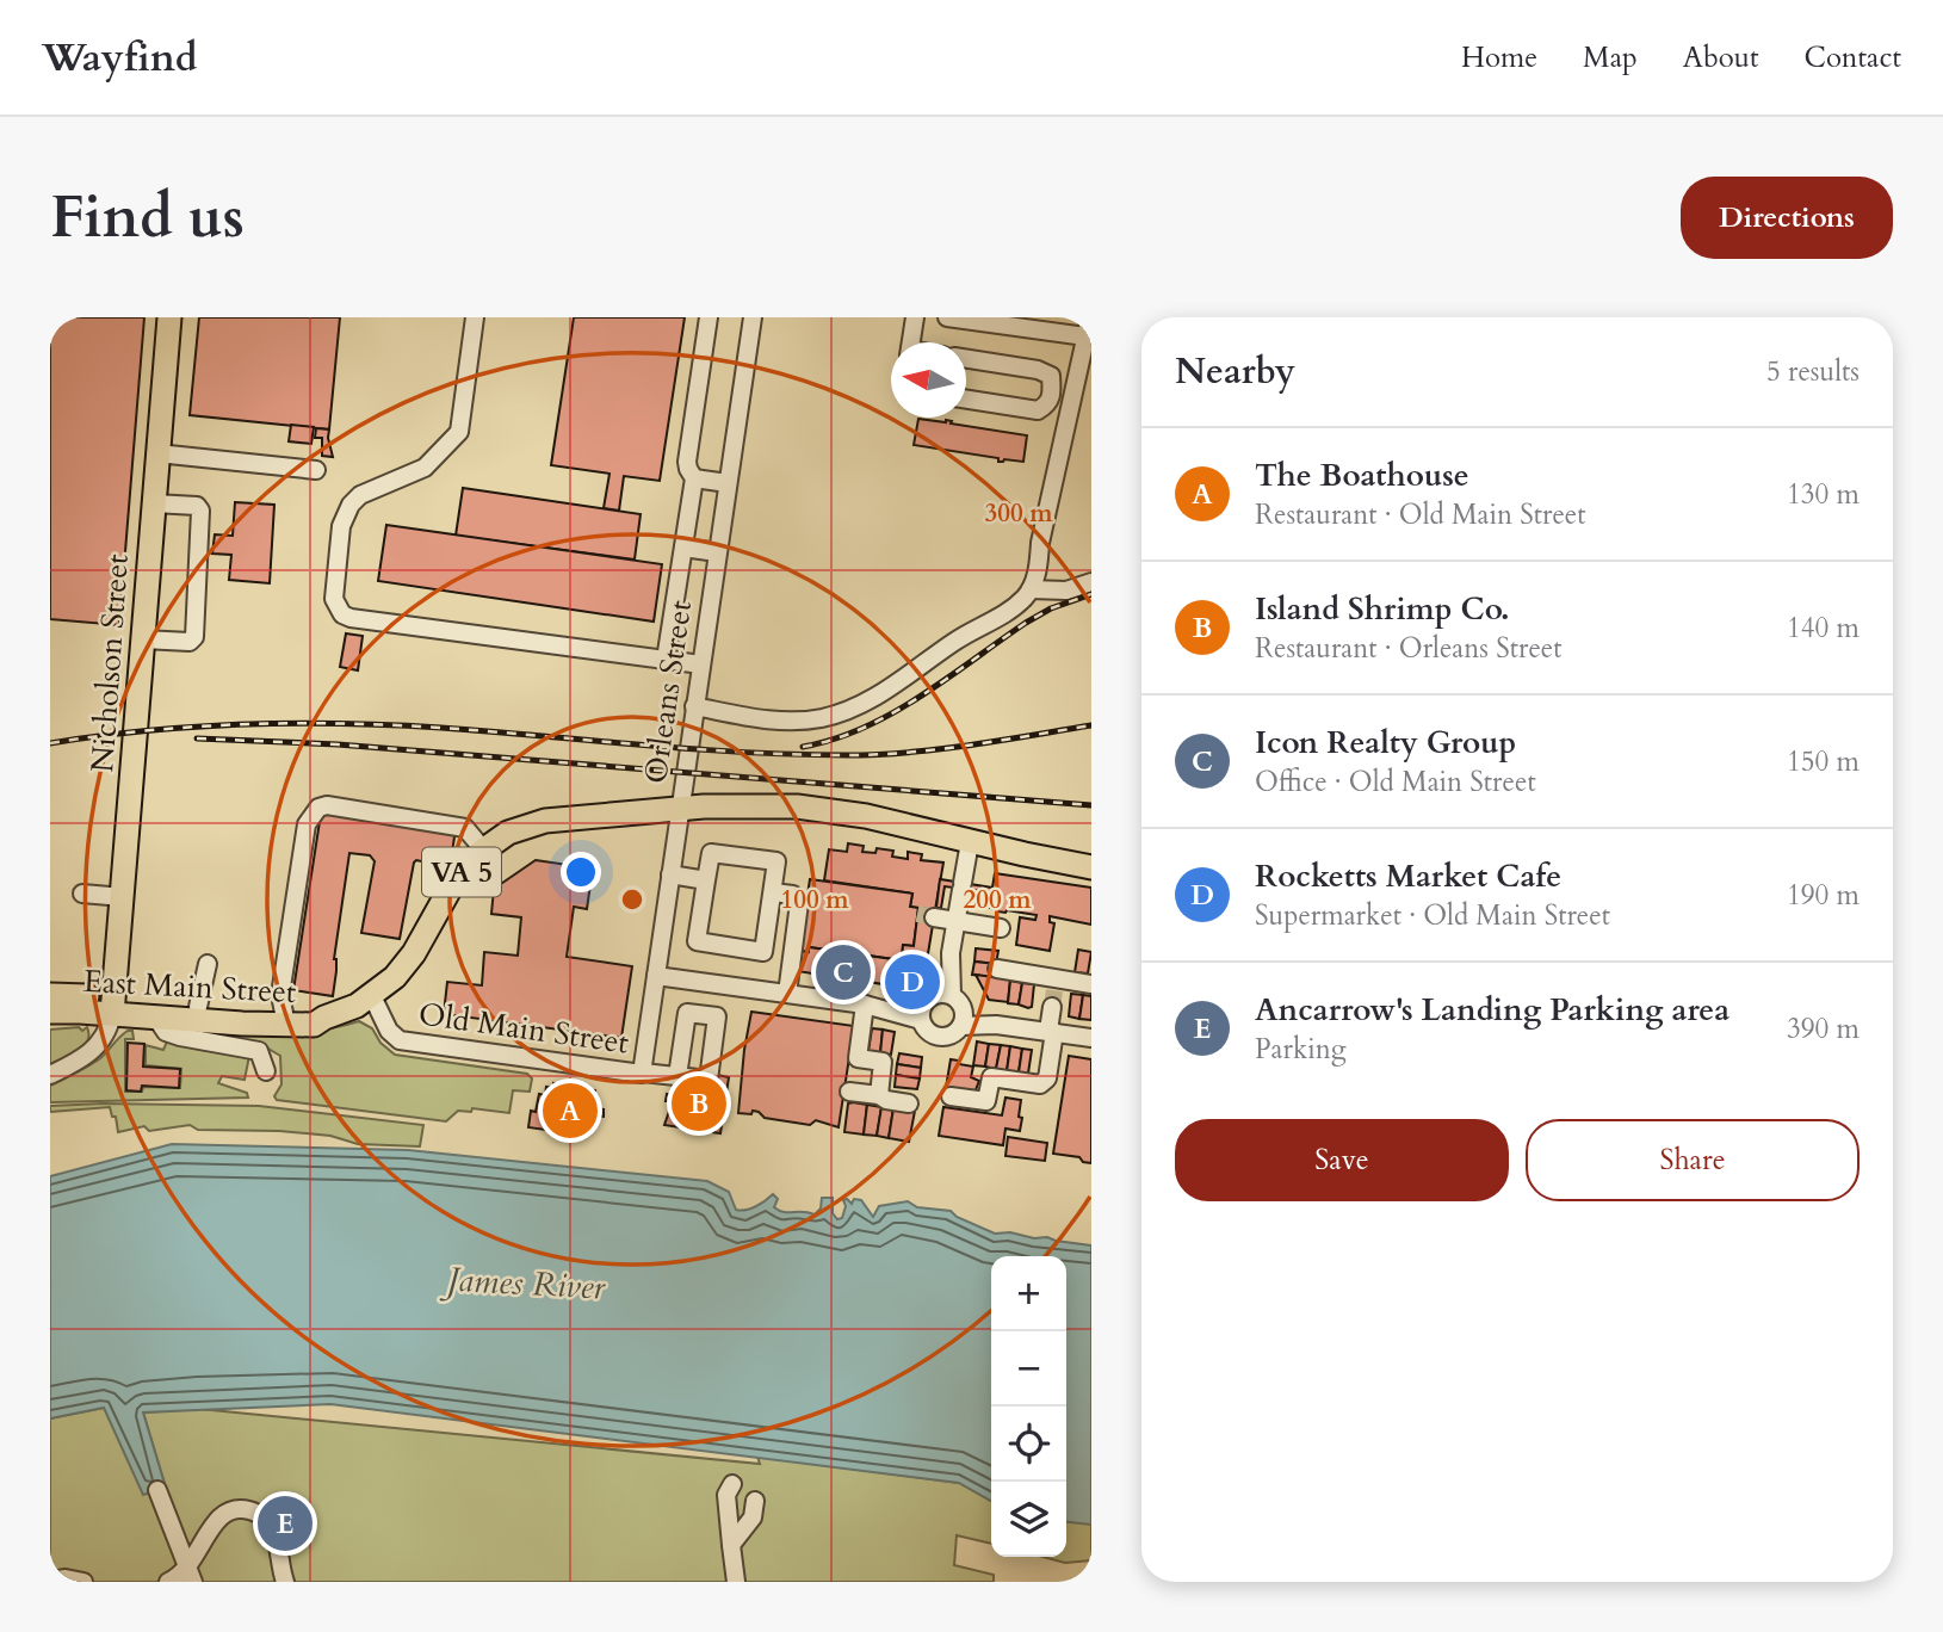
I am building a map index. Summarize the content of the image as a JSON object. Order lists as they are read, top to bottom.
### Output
{
  "streets": {
    "main road": ["Nicholson Street", "VA 5", "East Main Street"],
    "street": ["Orleans Street", "Old Main Street"]
  },
  "crossings": [
    ["Nicholson Street", "East Main Street"],
    ["Orleans Street", "East Main Street"],
    ["Orleans Street", "Old Main Street"],
    ["VA 5", "East Main Street"],
    ["East Main Street", "Old Main Street"]
  ],
  "water": ["James River"],
  "north": "left",
  "page": {
    "header": "Wayfind",
    "nav": [
      "Home",
      "Map",
      "About",
      "Contact"
    ],
    "buttons": [
      "Directions",
      ["Save", "Share"]
    ],
    "title": "Find us",
    "heading": ["Nearby", "5 results"],
    "list": [
      {
        "mark": "A",
        "name": "The Boathouse",
        "note": "Restaurant · Old Main Street",
        "value": "130 m"
      },
      {
        "mark": "B",
        "name": "Island Shrimp Co.",
        "note": "Restaurant · Orleans Street",
        "value": "140 m"
      },
      {
        "mark": "C",
        "name": "Icon Realty Group",
        "note": "Office · Old Main Street",
        "value": "150 m"
      },
      {
        "mark": "D",
        "name": "Rocketts Market Cafe",
        "note": "Supermarket · Old Main Street",
        "value": "190 m"
      },
      {
        "mark": "E",
        "name": "Ancarrow's Landing Parking area",
        "note": "Parking",
        "value": "390 m"
      }
    ],
    "pins": [
      "C",
      "D",
      "B",
      "A",
      "E"
    ],
    "map_buttons": ["+", "−"]
  },
  "rings": ["300 m", "100 m", "200 m"]
}
